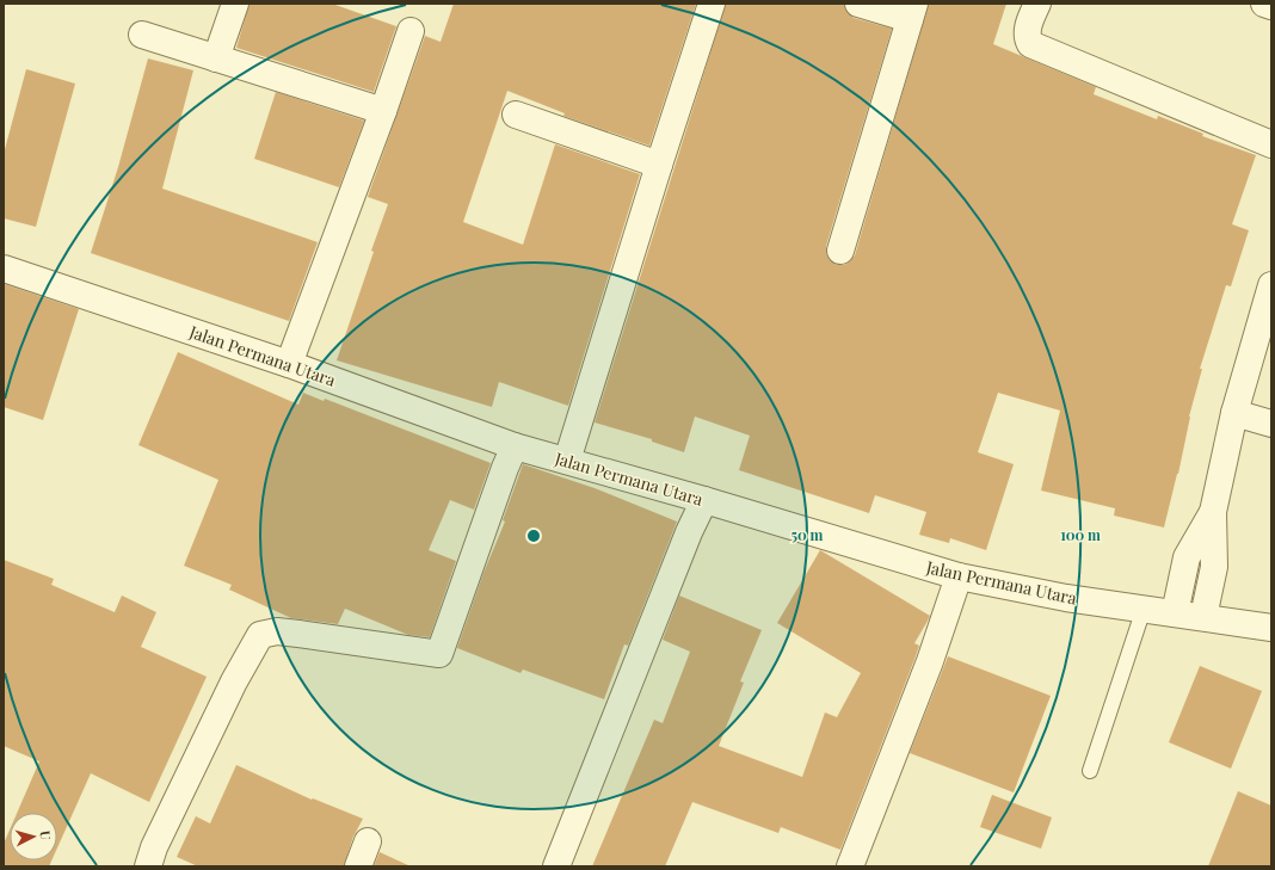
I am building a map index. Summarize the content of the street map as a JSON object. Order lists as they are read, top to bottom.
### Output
{
  "streets": {
    "street": ["Jalan Permana Utara"]
  },
  "north": "right",
  "rings": ["50 m", "100 m"]
}
